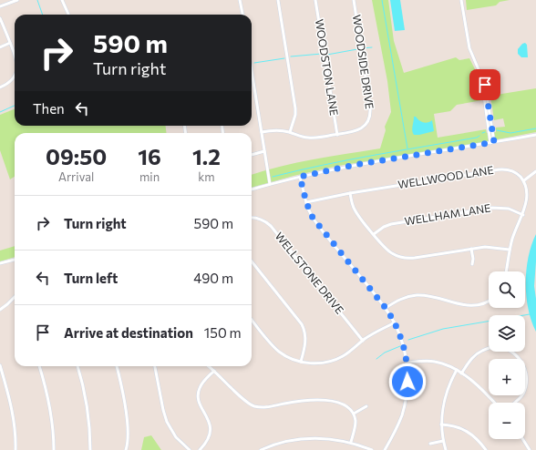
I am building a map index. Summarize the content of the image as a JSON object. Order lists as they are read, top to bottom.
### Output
{
  "streets": {
    "street": [
      "WOODSIDE DRIVE",
      "WOODSTON LANE",
      "WELLWOOD LANE",
      "WELLHAM LANE",
      "WELLSTONE DRIVE"
    ]
  },
  "crossings": [
    ["WOODSIDE DRIVE", "WOODSTON LANE"]
  ],
  "page": {
    "turn": ["590 m", "Turn right"],
    "then": "Then",
    "eta": [
      "09:50",
      "Arrival",
      "16",
      "min",
      "1.2",
      "km"
    ],
    "list": [
      {
        "name": "Turn right",
        "value": "590 m"
      },
      {
        "name": "Turn left",
        "value": "490 m"
      },
      {
        "name": "Arrive at destination",
        "value": "150 m"
      }
    ],
    "map_buttons": ["+", "−"]
  }
}
